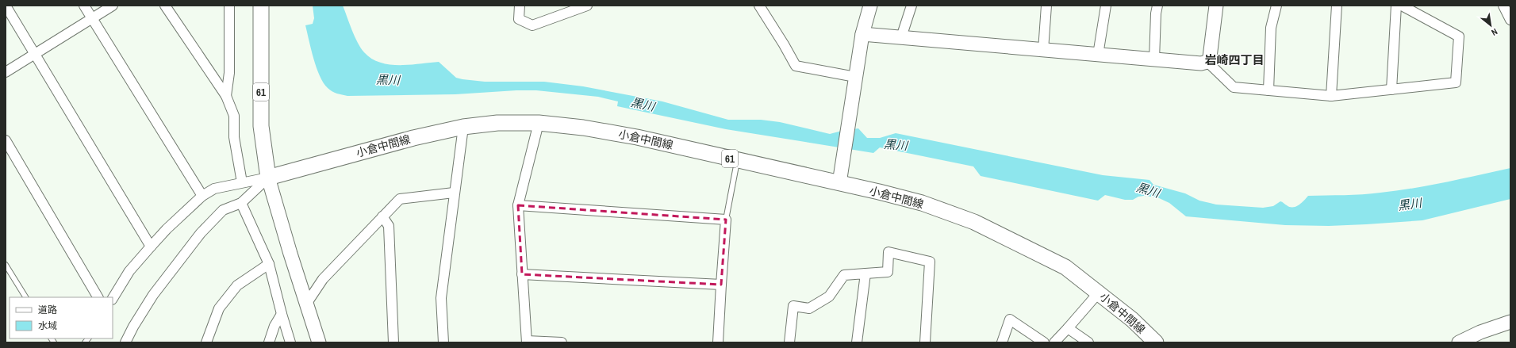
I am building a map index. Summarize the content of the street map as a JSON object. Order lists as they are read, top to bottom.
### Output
{
  "streets": {
    "main road": ["61", "小倉中間線"]
  },
  "crossings": [
    ["61", "小倉中間線"]
  ],
  "districts": ["岩崎四丁目"],
  "water": ["黒川"],
  "legend": ["道路", "水域"],
  "north": "bottom right"
}
